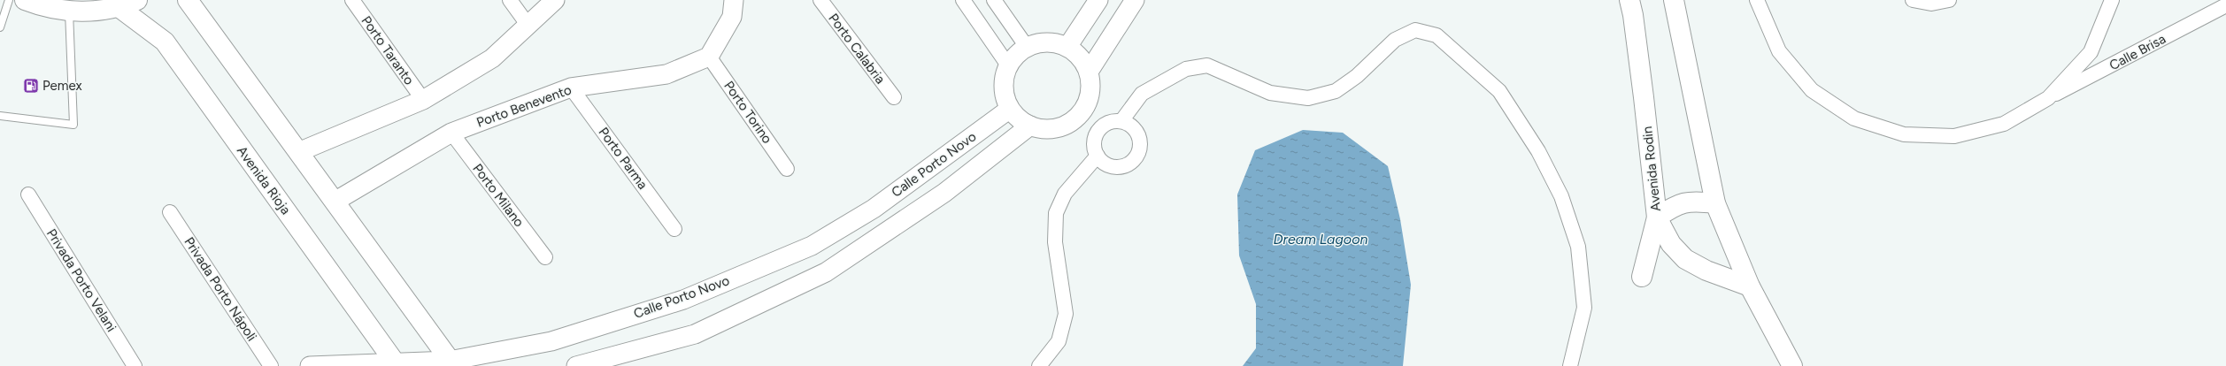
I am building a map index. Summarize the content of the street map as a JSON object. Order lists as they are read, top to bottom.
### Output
{
  "streets": {
    "main road": ["Avenida Rodin", "Avenida Rioja"],
    "street": [
      "Porto Calabria",
      "Porto Taranto",
      "Calle Brisa",
      "Porto Benevento",
      "Porto Torino",
      "Porto Parma",
      "Calle Porto Novo",
      "Porto Milano",
      "Privada Porto Velani",
      "Privada Porto Nápoli"
    ]
  },
  "crossings": [
    ["Porto Benevento", "Porto Torino"],
    ["Porto Benevento", "Porto Parma"],
    ["Porto Benevento", "Porto Milano"],
    ["Calle Porto Novo", "Avenida Rioja"]
  ],
  "water": ["Dream Lagoon"],
  "places": {
    "fuel station": ["Pemex"]
  }
}
